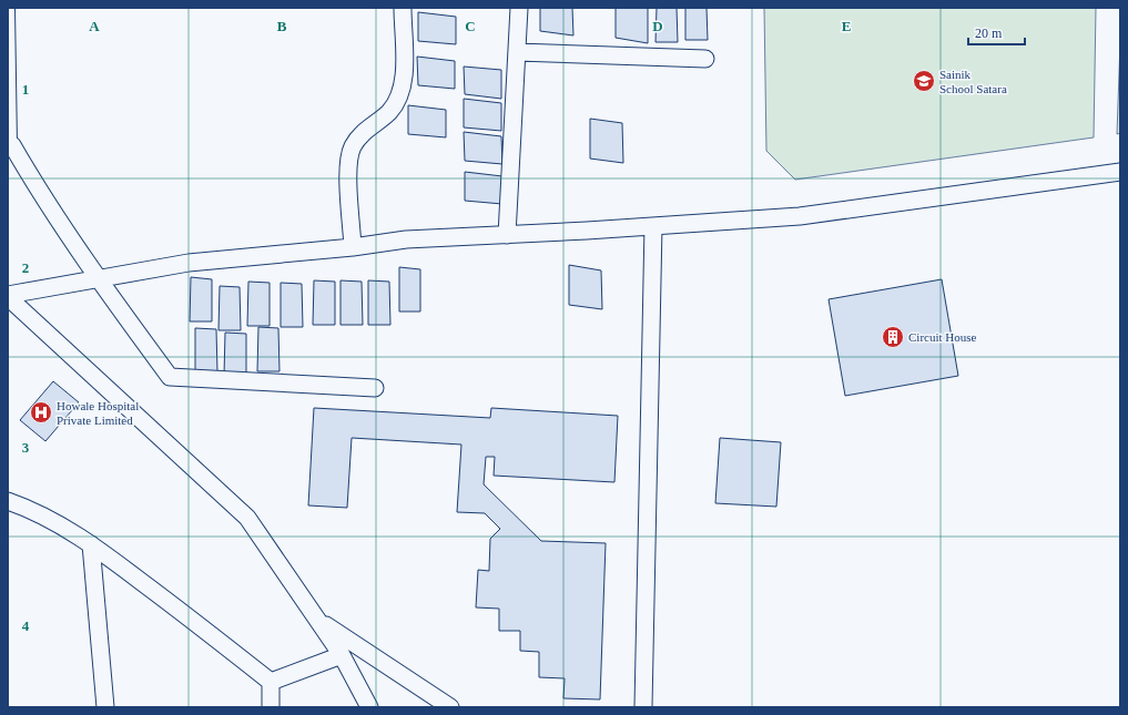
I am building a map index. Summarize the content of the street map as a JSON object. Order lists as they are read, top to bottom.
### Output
{
  "places": {
    "school or university": ["Sainik School Satara"],
    "building": ["Circuit House"],
    "hospital": ["Howale Hospital Private Limited"]
  },
  "scale_bar": "20 m",
  "grid": {
    "columns": [
      "A",
      "B",
      "C",
      "D",
      "E"
    ],
    "rows": [
      "1",
      "2",
      "3",
      "4"
    ]
  }
}
